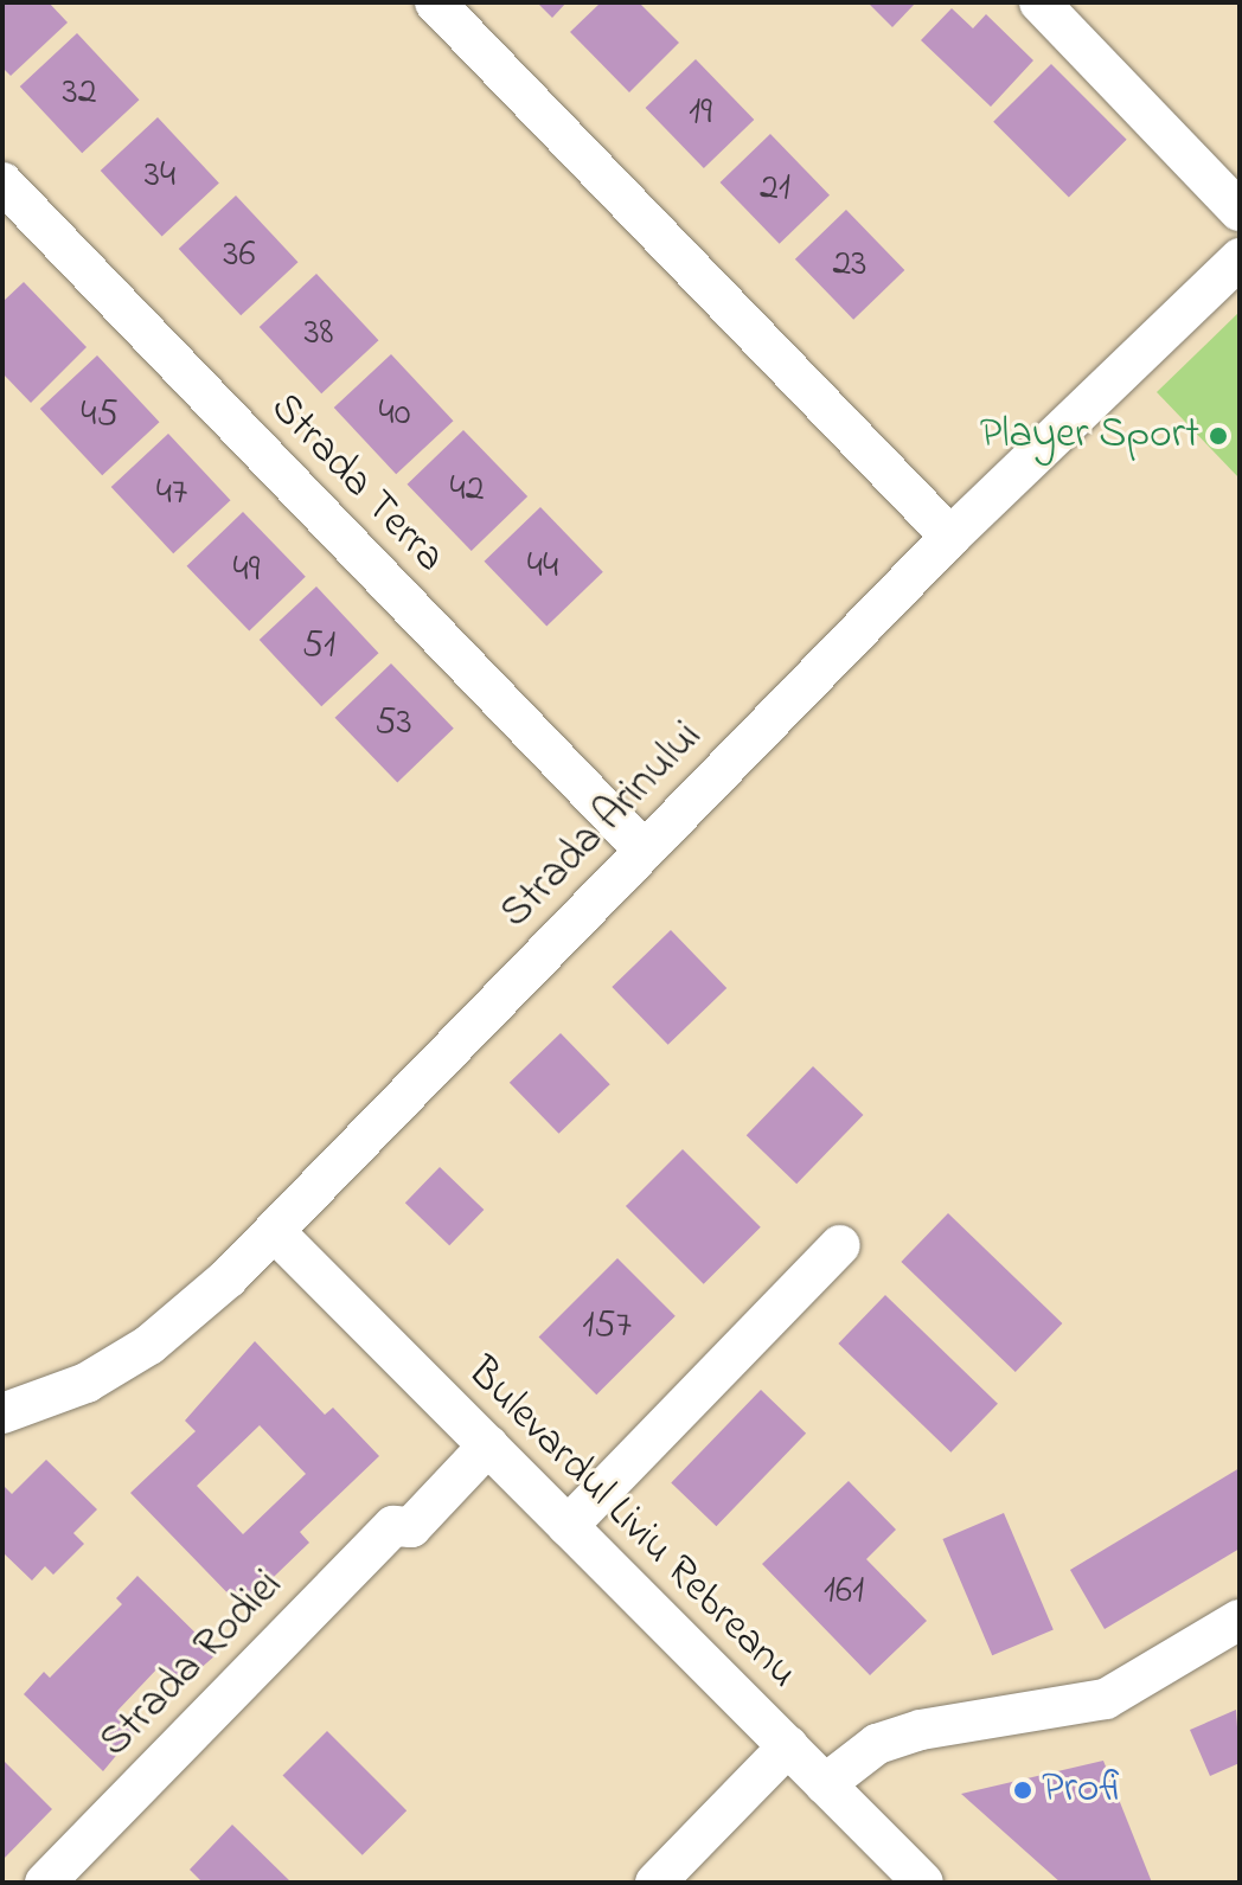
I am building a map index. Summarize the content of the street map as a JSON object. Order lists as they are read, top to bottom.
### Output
{
  "streets": {
    "street": [
      "Strada Terra",
      "Strada Arinului",
      "Bulevardul Liviu Rebreanu",
      "Strada Rodiei"
    ]
  },
  "crossings": [
    ["Strada Terra", "Strada Arinului"],
    ["Strada Arinului", "Bulevardul Liviu Rebreanu"],
    ["Bulevardul Liviu Rebreanu", "Strada Rodiei"]
  ],
  "places": ["Player Sport", "Profi"],
  "house_numbers": [
    "32",
    "19",
    "34",
    "21",
    "36",
    "23",
    "38",
    "40",
    "45",
    "42",
    "47",
    "44",
    "49",
    "51",
    "53",
    "157",
    "161"
  ]
}
